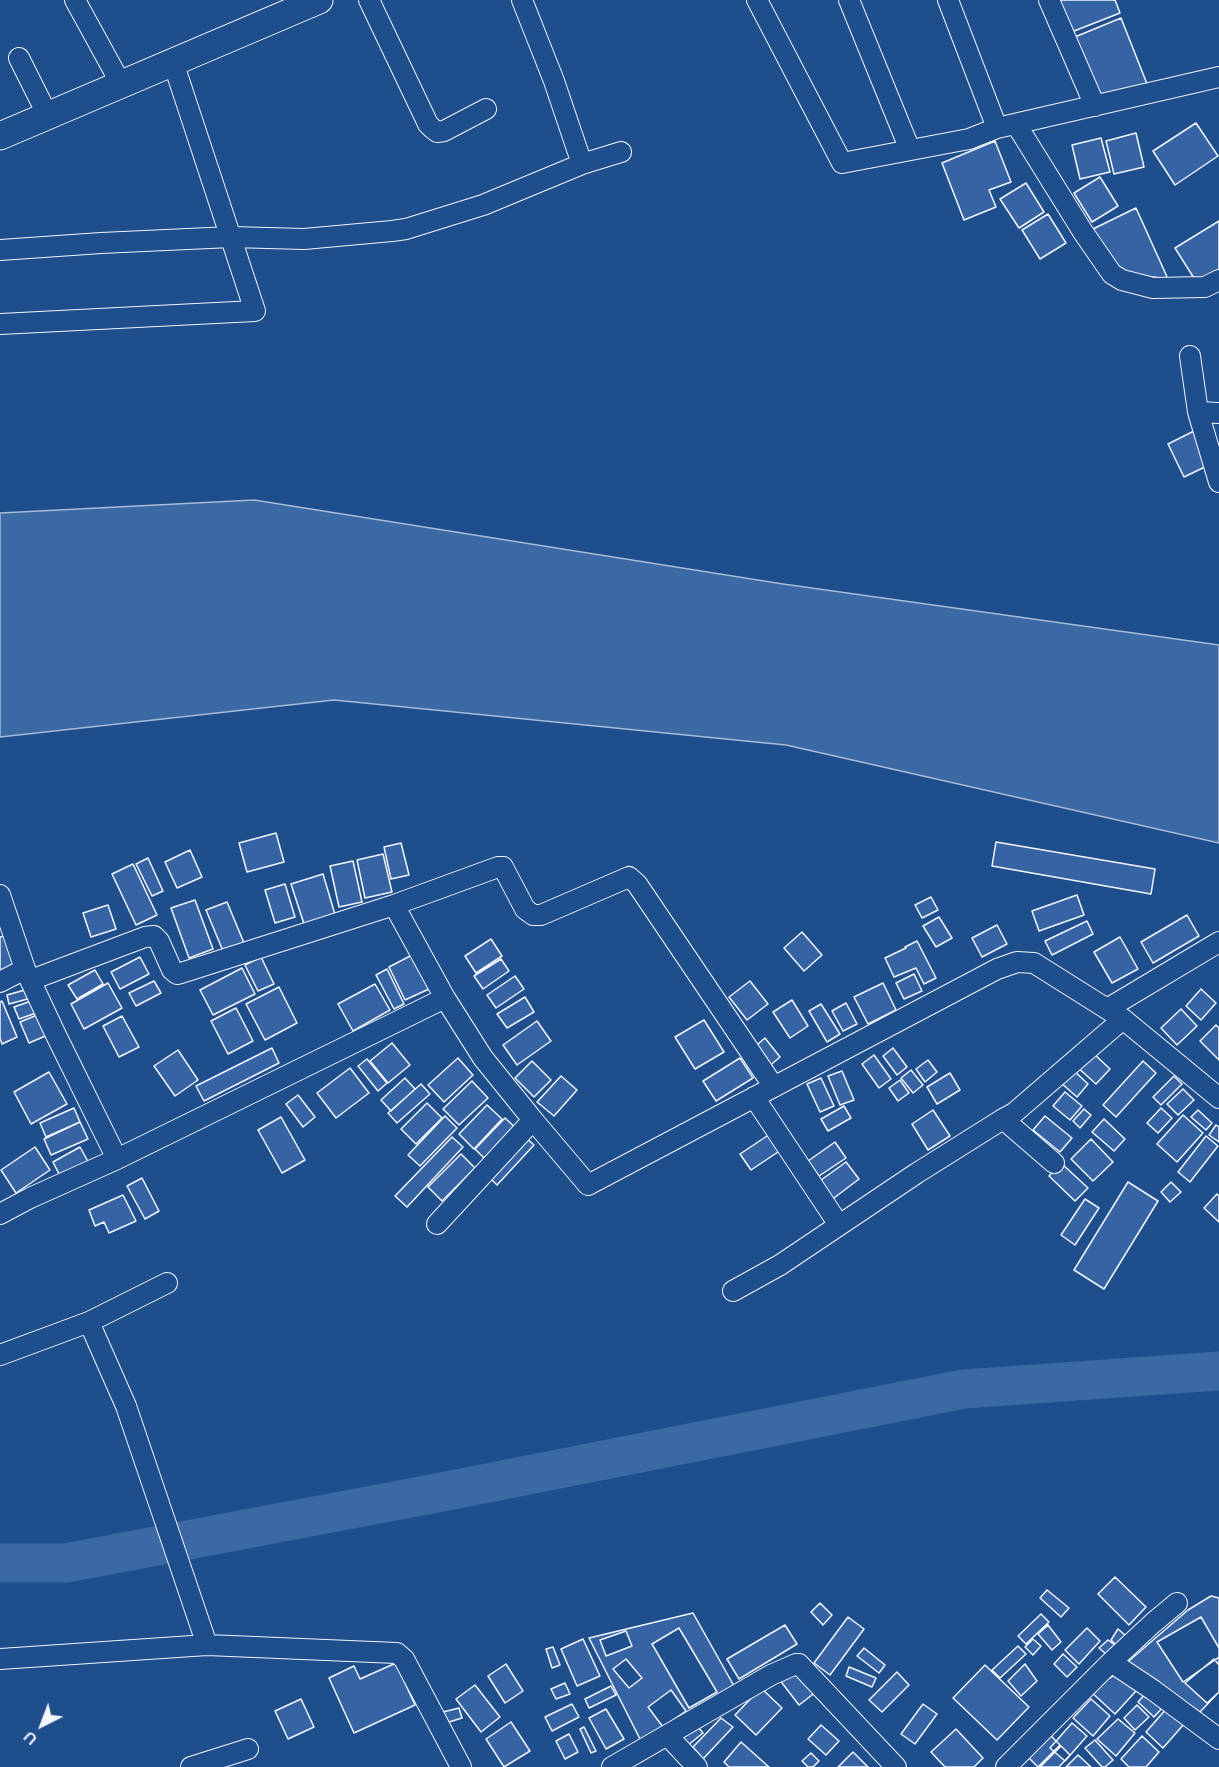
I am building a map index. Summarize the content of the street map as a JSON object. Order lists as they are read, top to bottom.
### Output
{
  "north": "bottom left"
}
